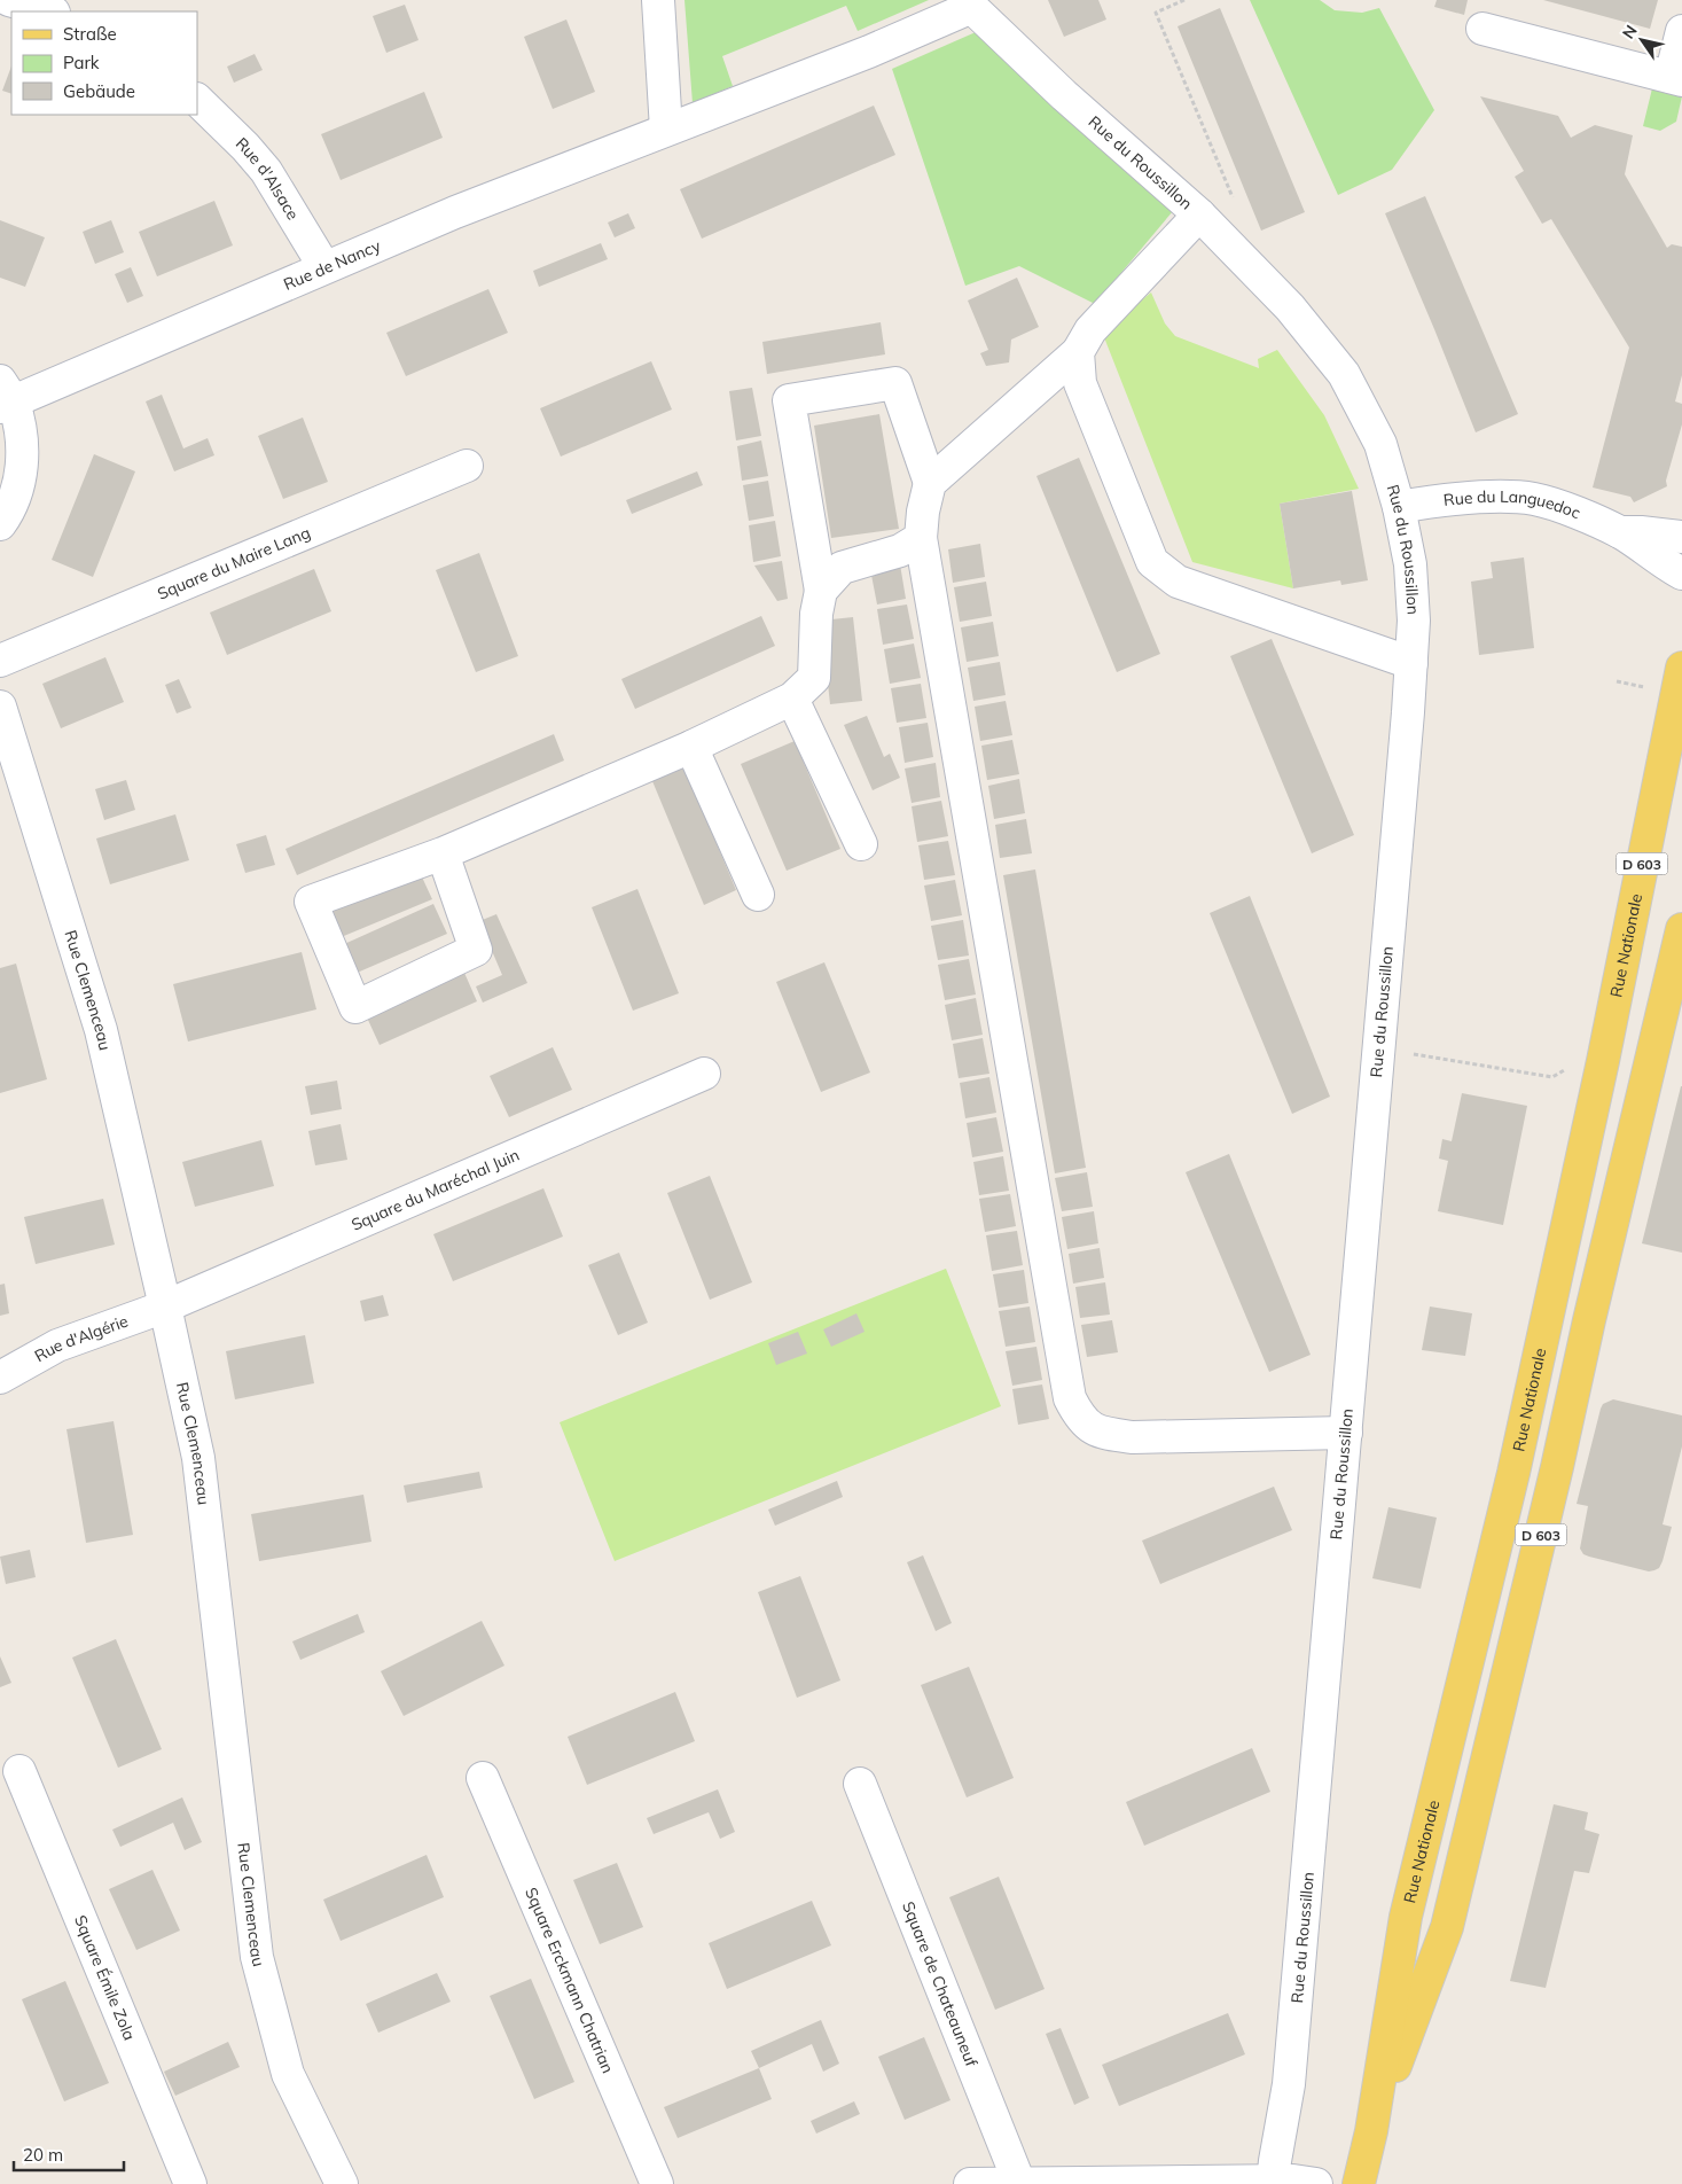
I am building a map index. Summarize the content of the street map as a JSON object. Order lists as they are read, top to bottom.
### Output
{
  "streets": {
    "main road": ["D 603", "Rue Nationale"],
    "street": [
      "Rue du Roussillon",
      "Rue d'Alsace",
      "Rue de Nancy",
      "Rue du Languedoc",
      "Square du Maire Lang",
      "Rue Clemenceau",
      "Square du Maréchal Juin",
      "Rue d'Algérie",
      "Square Émile Zola",
      "Square Erckmann Chatrian",
      "Square de Chateauneuf"
    ]
  },
  "crossings": [
    ["Rue du Roussillon", "Rue de Nancy"],
    ["Rue du Roussillon", "Rue du Languedoc"],
    ["Rue d'Alsace", "Rue de Nancy"],
    ["Rue Clemenceau", "Square du Maréchal Juin"],
    ["Rue Clemenceau", "Rue d'Algérie"],
    ["Square du Maréchal Juin", "Rue d'Algérie"]
  ],
  "legend": ["Straße", "Park", "Gebäude"],
  "scale_bar": "20 m",
  "north": "top left"
}
